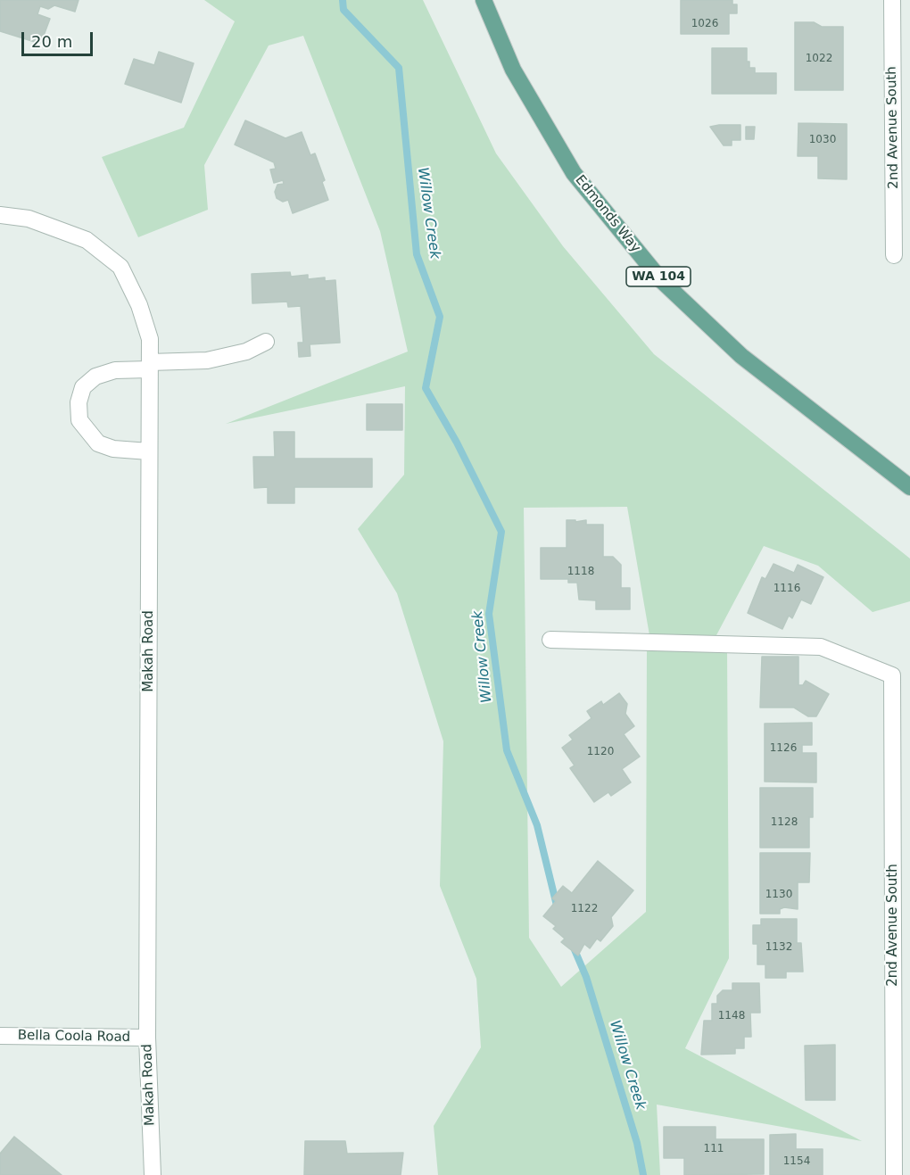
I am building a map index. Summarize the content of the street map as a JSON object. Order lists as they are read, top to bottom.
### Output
{
  "streets": {
    "main road": ["Edmonds Way", "WA 104"],
    "street": ["2nd Avenue South", "Makah Road", "Bella Coola Road"]
  },
  "crossings": [
    ["Makah Road", "Bella Coola Road"]
  ],
  "water": ["Willow Creek"],
  "house_numbers": [
    "1026",
    "1022",
    "1030",
    "1118",
    "1116",
    "1126",
    "1120",
    "1128",
    "1130",
    "1122",
    "1132",
    "1148",
    "111",
    "1154"
  ],
  "scale_bar": "20 m"
}
